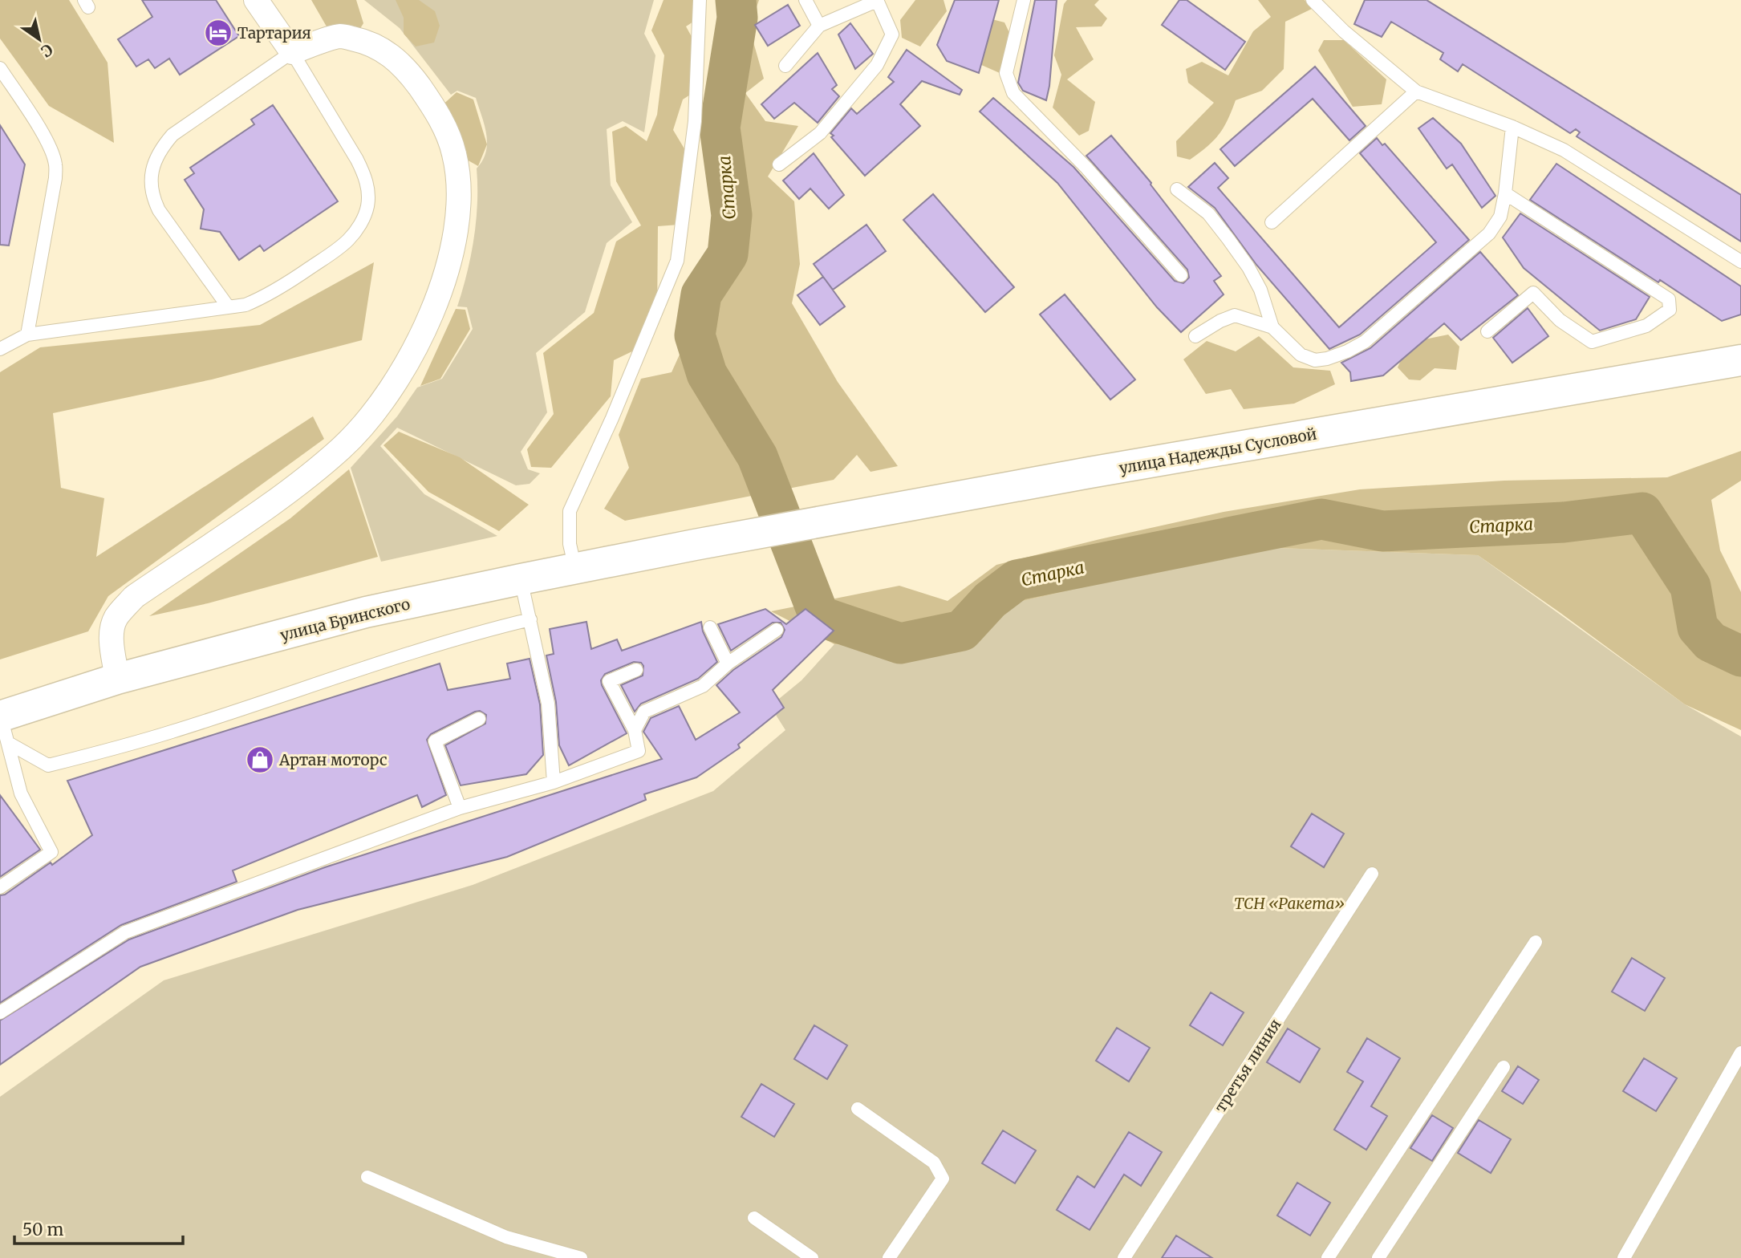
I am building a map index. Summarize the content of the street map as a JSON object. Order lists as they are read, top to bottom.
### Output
{
  "streets": {
    "main road": ["улица Надежды Сусловой", "улица Бринского"],
    "lane": ["третья линия"]
  },
  "crossings": [
    ["улица Надежды Сусловой", "улица Бринского"]
  ],
  "water": ["Старка"],
  "parks": ["ТСН «Ракета»"],
  "places": {
    "hotel": ["Тартария"],
    "shop": ["Артан моторс"]
  },
  "scale_bar": "50 m",
  "north": "bottom right"
}
